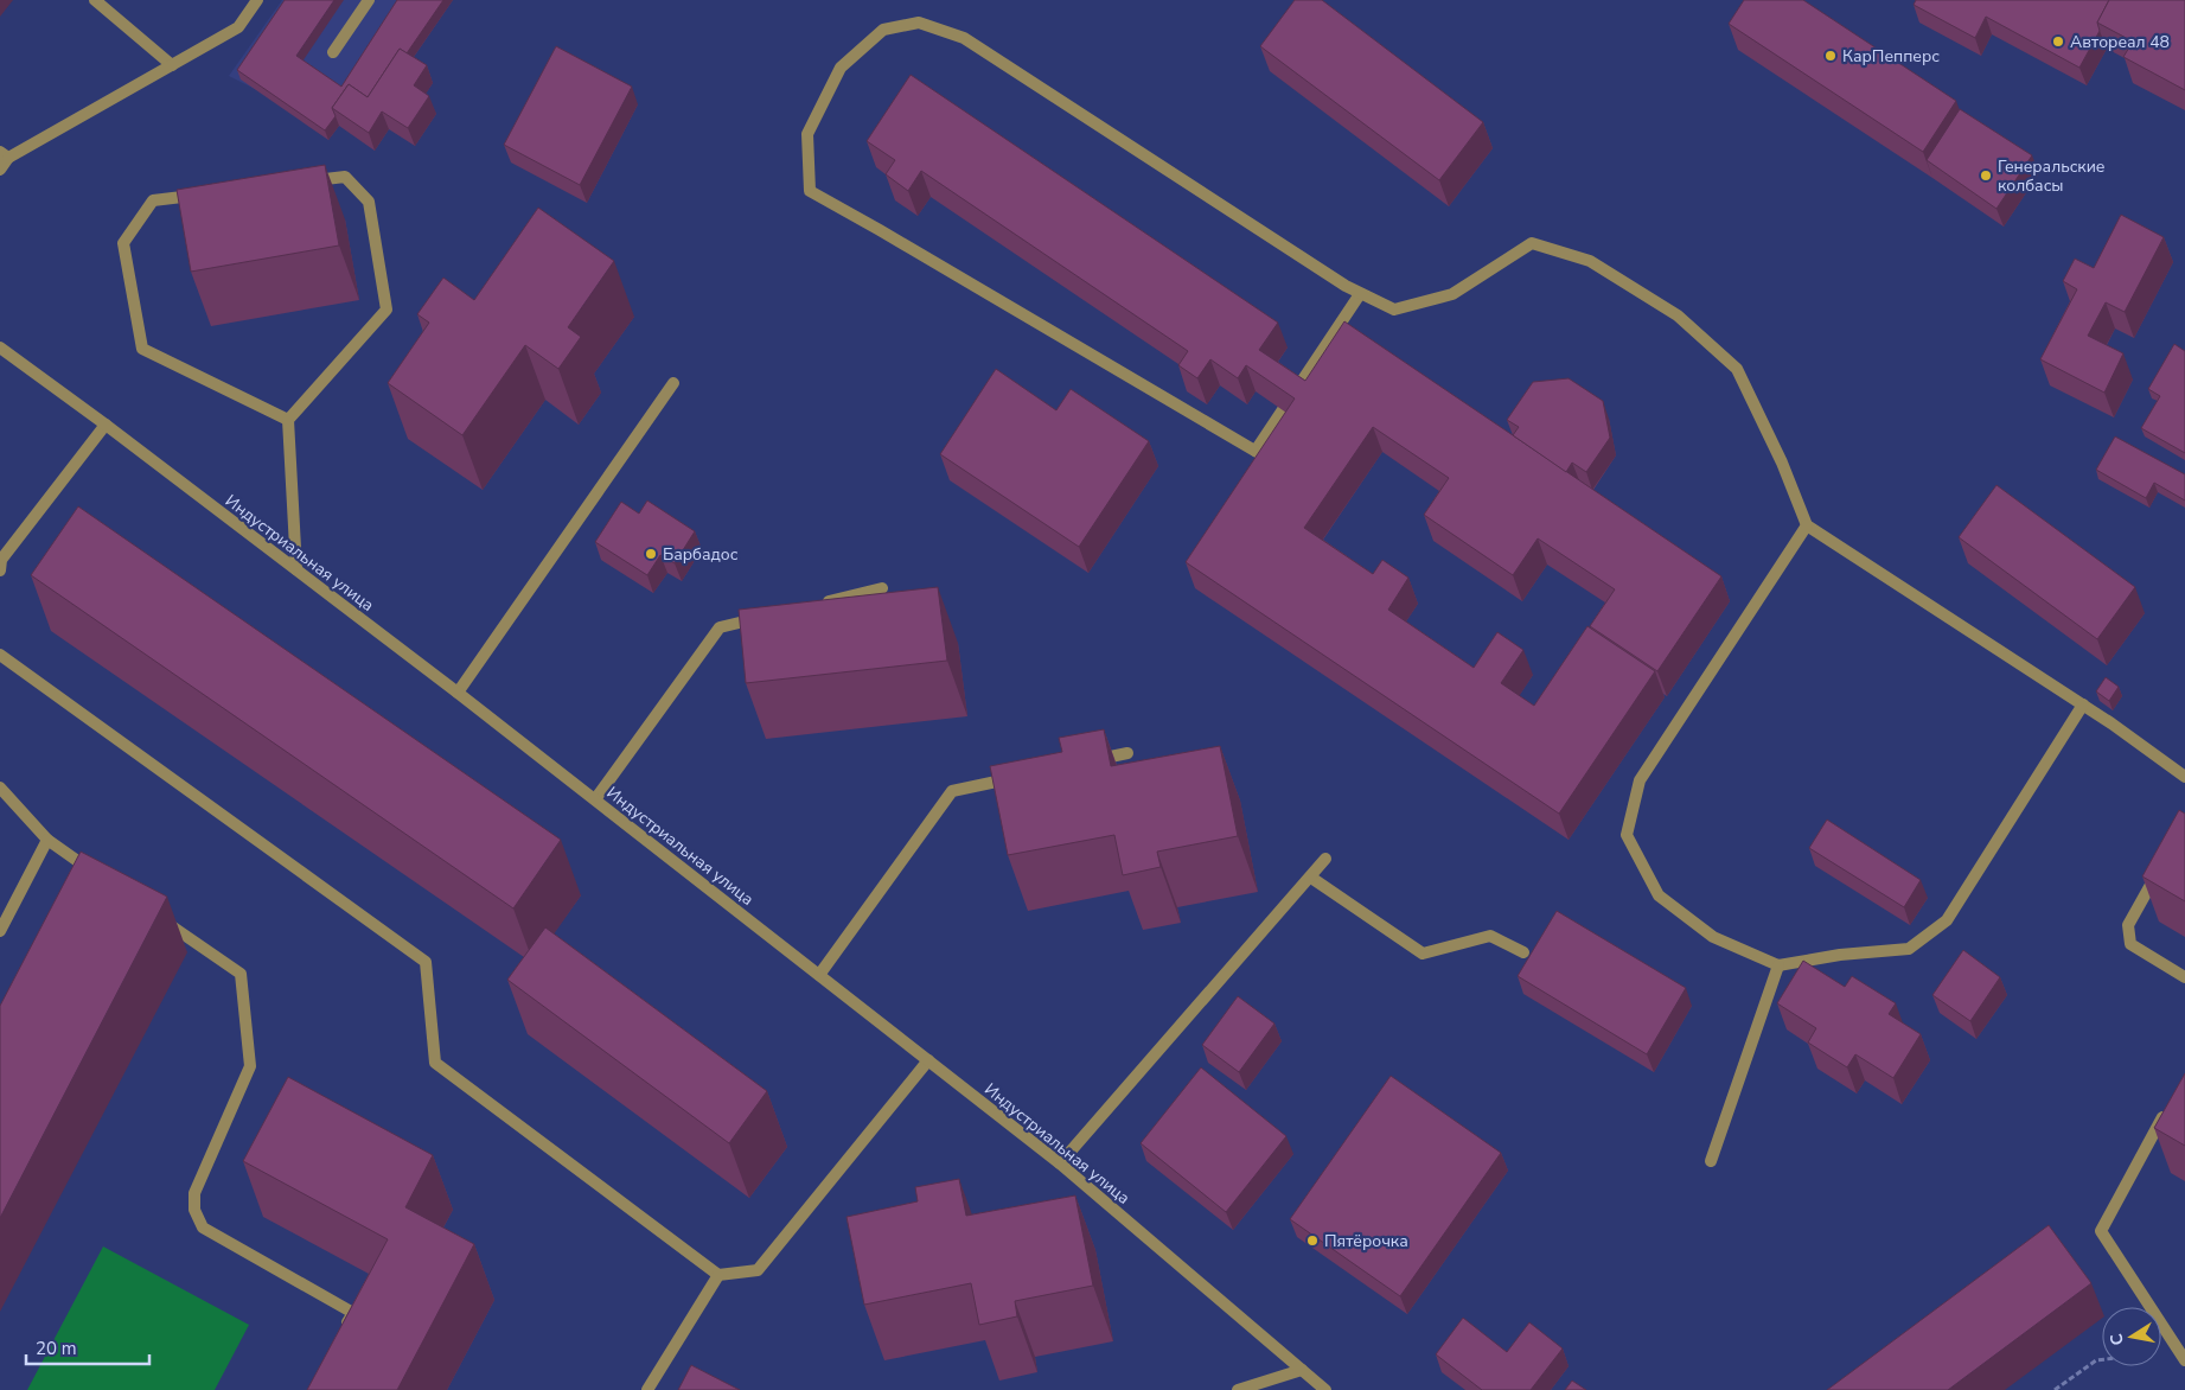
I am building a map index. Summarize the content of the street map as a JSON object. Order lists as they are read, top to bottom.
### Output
{
  "streets": {
    "street": ["Индустриальная улица"]
  },
  "places": [
    "Автореал 48",
    "КарПепперс",
    "Генеральские колбасы",
    "Барбадос",
    "Пятёрочка"
  ],
  "scale_bar": "20 m",
  "north": "left"
}
